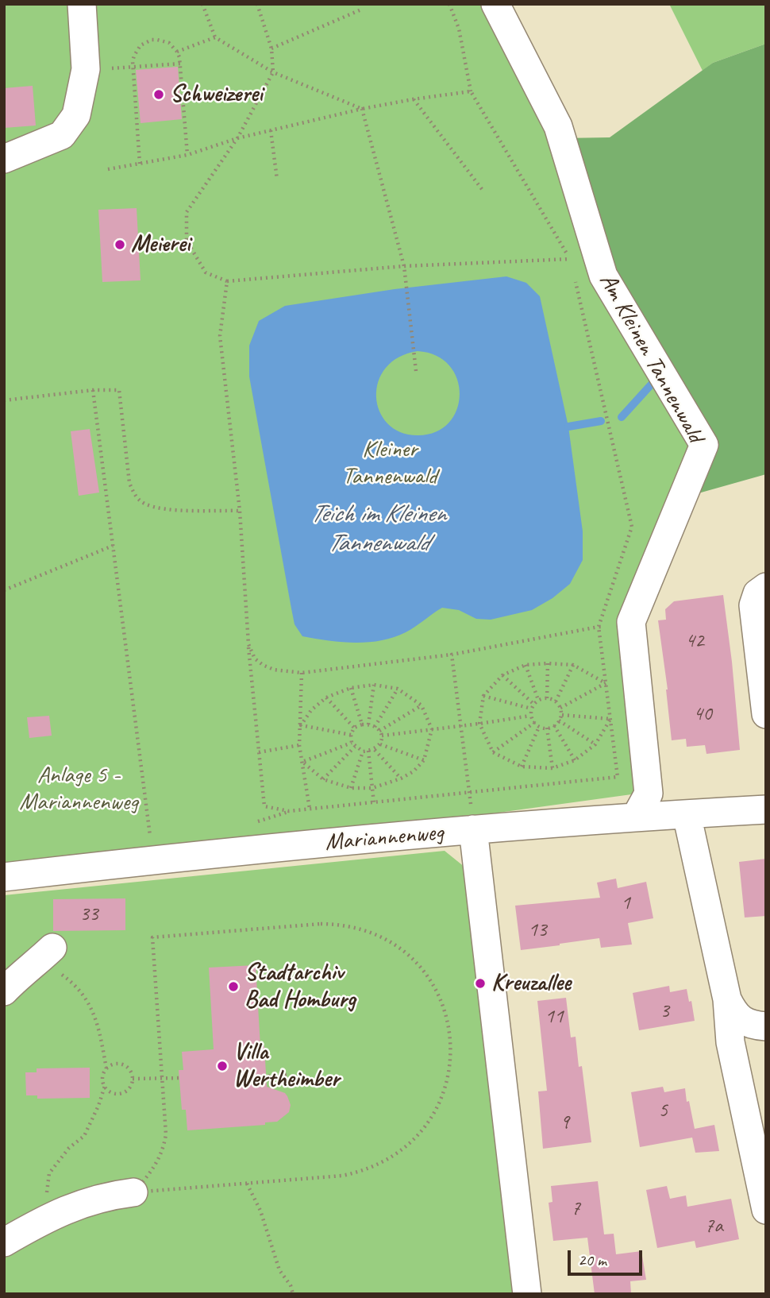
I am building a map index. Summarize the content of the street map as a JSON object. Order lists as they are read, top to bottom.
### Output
{
  "streets": {
    "street": ["Am Kleinen Tannenwald", "Mariannenweg"]
  },
  "crossings": [
    ["Am Kleinen Tannenwald", "Mariannenweg"]
  ],
  "water": ["Teich im Kleinen Tannenwald"],
  "parks": ["Kleiner Tannenwald", "Anlage 5 - Mariannenweg"],
  "places": [
    "Schweizerei",
    "Meierei",
    "Kreuzallee",
    "Stadtarchiv Bad Homburg",
    "Villa Wertheimber"
  ],
  "house_numbers": [
    "42",
    "40",
    "1",
    "33",
    "13",
    "3",
    "11",
    "5",
    "9",
    "7",
    "7a"
  ],
  "scale_bar": "20 m"
}
